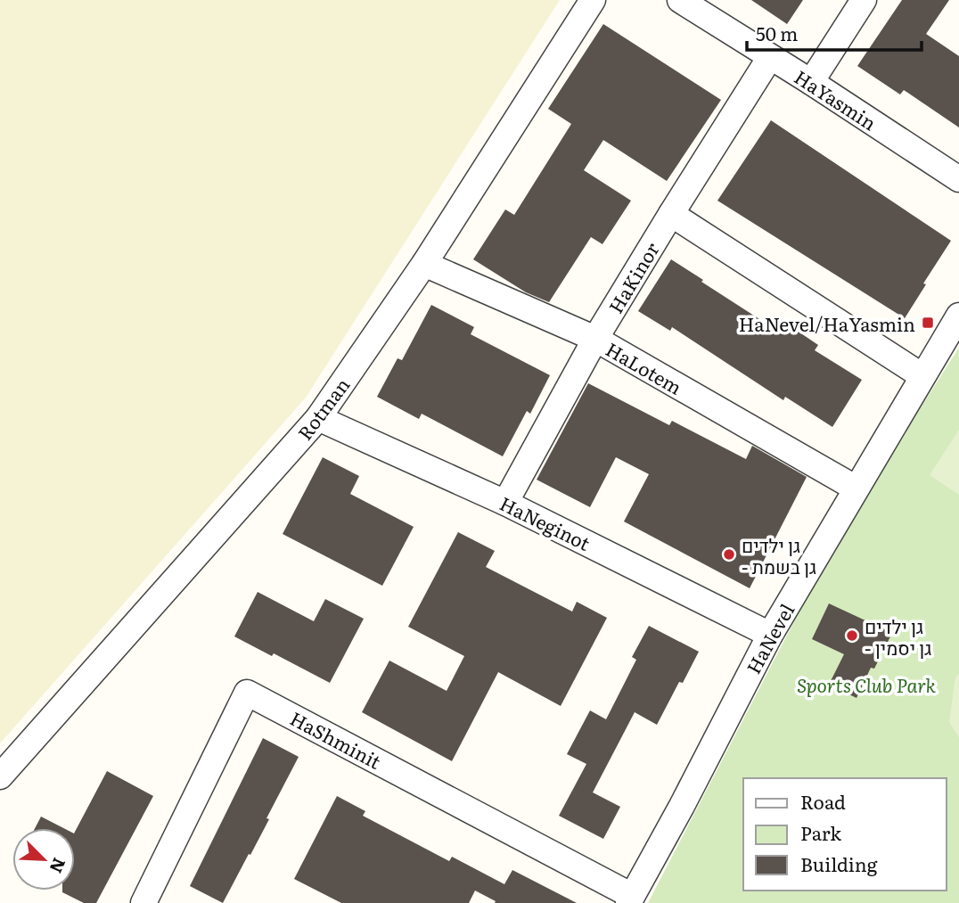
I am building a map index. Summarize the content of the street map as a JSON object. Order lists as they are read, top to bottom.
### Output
{
  "streets": {
    "street": [
      "HaYasmin",
      "HaKinor",
      "HaLotem",
      "Rotman",
      "HaNeginot",
      "HaNevel",
      "HaShminit"
    ]
  },
  "crossings": [
    ["HaYasmin", "HaKinor"],
    ["HaKinor", "HaLotem"],
    ["HaKinor", "HaNeginot"],
    ["HaLotem", "Rotman"],
    ["HaLotem", "HaNevel"],
    ["Rotman", "HaNeginot"],
    ["HaNeginot", "HaNevel"],
    ["HaNevel", "HaShminit"]
  ],
  "parks": ["Sports Club Park"],
  "places": {
    "transit": ["HaNevel/HaYasmin"],
    "other": ["גן ילדים - גן בשמת", "גן ילדים - גן יסמין"]
  },
  "legend": ["Road", "Park", "Building"],
  "scale_bar": "50 m",
  "north": "bottom right"
}
